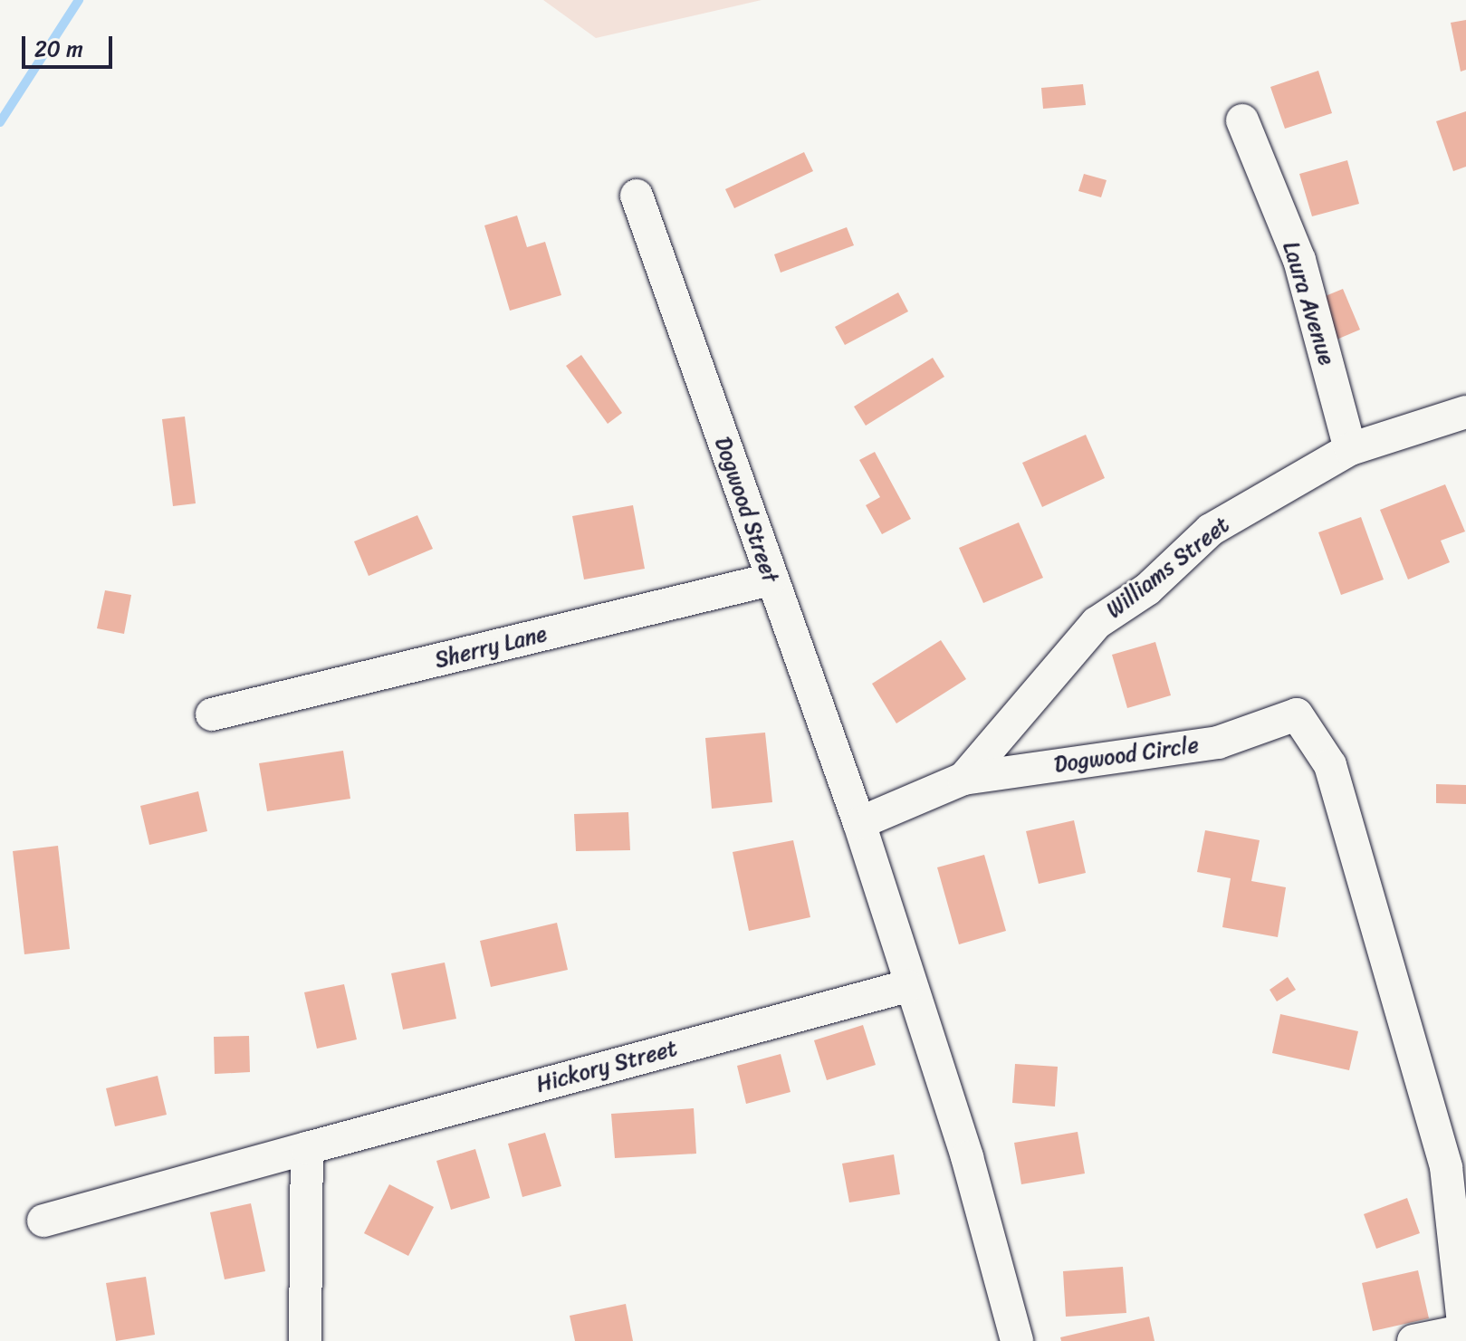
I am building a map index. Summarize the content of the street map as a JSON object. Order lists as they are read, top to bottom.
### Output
{
  "streets": {
    "street": [
      "Laura Avenue",
      "Dogwood Street",
      "Williams Street",
      "Sherry Lane",
      "Dogwood Circle",
      "Hickory Street"
    ]
  },
  "crossings": [
    ["Laura Avenue", "Williams Street"],
    ["Dogwood Street", "Sherry Lane"],
    ["Dogwood Street", "Dogwood Circle"],
    ["Williams Street", "Dogwood Circle"]
  ],
  "scale_bar": "20 m"
}
